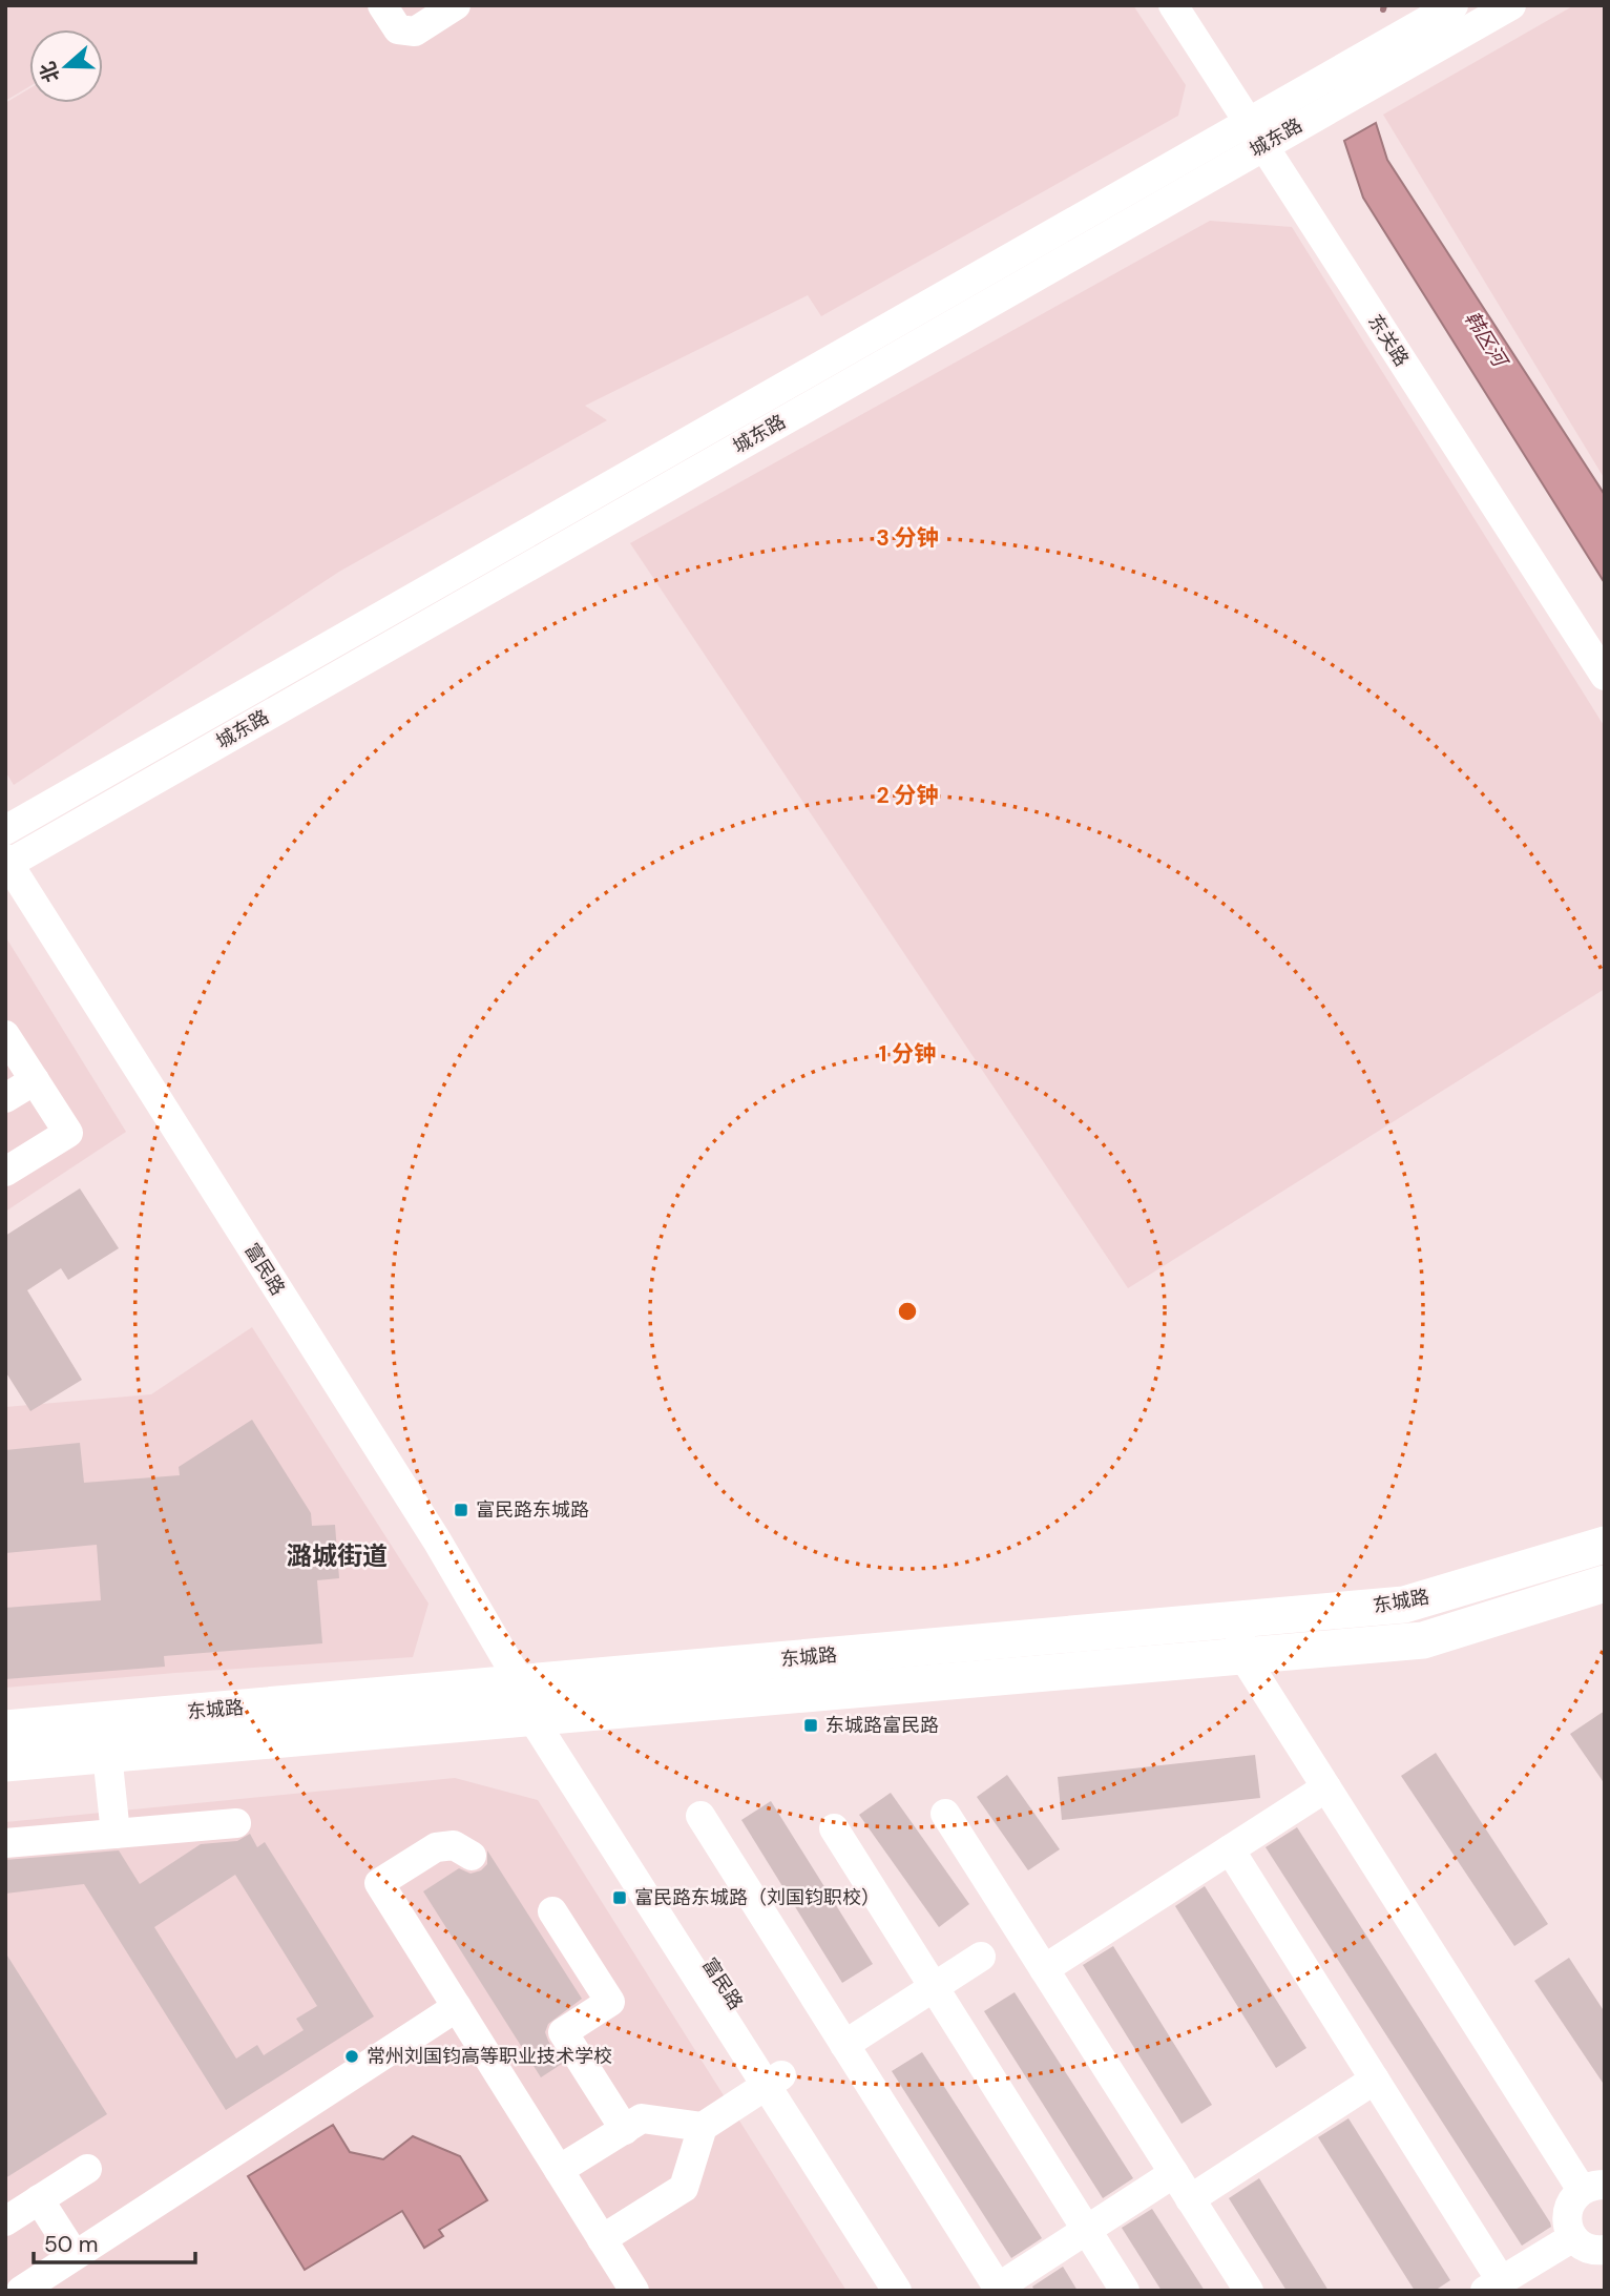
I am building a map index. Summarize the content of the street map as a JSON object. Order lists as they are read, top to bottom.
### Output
{
  "streets": {
    "main road": ["东城路"],
    "street": ["城东路", "东关路", "富民路"]
  },
  "crossings": [
    ["城东路", "东关路"],
    ["城东路", "富民路"],
    ["富民路", "东城路"]
  ],
  "districts": ["潞城街道"],
  "water": ["韩区河"],
  "places": {
    "transit": ["富民路东城路", "东城路富民路", "富民路东城路（刘国钧职校）"],
    "other": ["常州刘国钧高等职业技术学校"]
  },
  "scale_bar": "50 m",
  "north": "left",
  "rings": ["3 分钟", "2 分钟", "1 分钟"]
}
